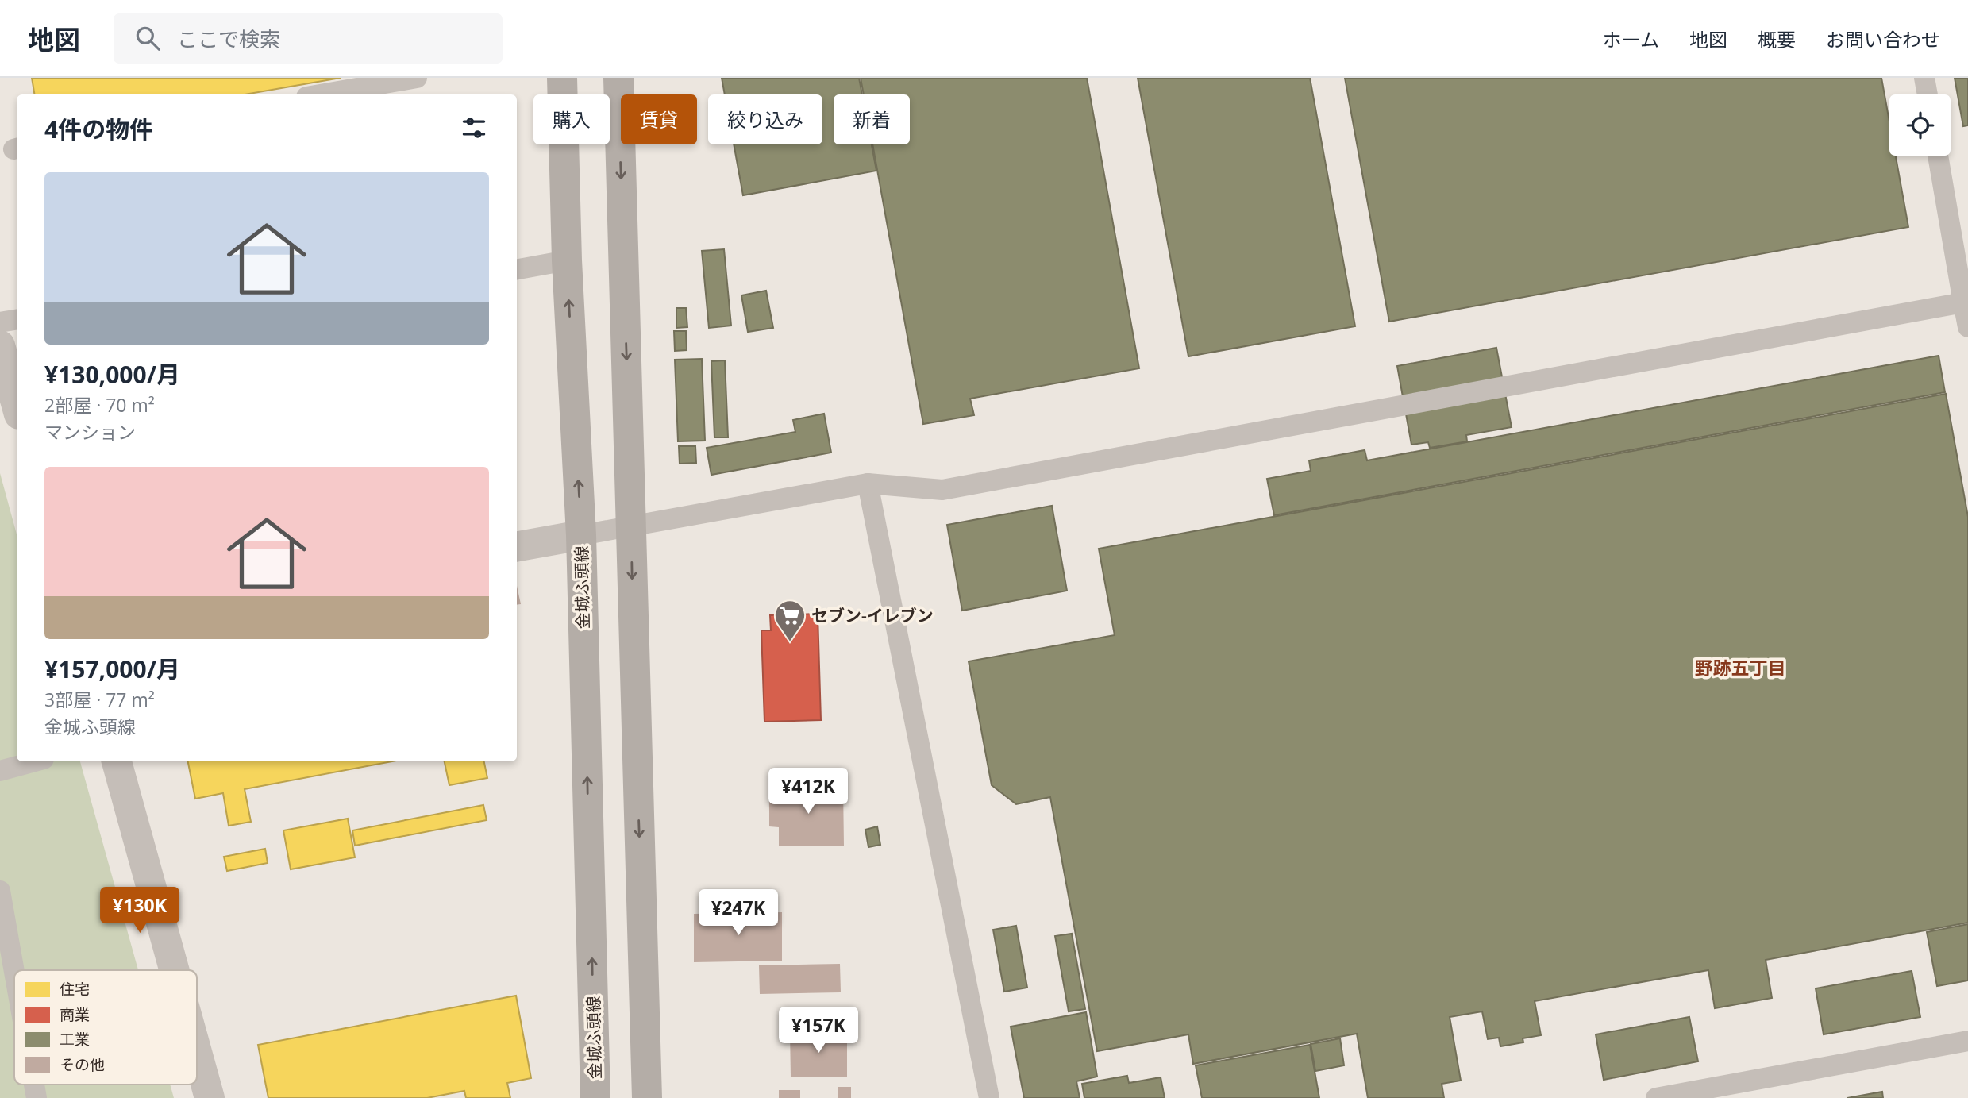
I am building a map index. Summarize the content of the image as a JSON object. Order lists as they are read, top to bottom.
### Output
{
  "streets": {
    "main road": ["金城ふ頭線"]
  },
  "districts": ["野跡五丁目"],
  "places": {
    "supermarket": ["セブン-イレブン"]
  },
  "legend": [
    "住宅",
    "商業",
    "工業",
    "その他"
  ],
  "page": {
    "header": "地図",
    "search": "ここで検索",
    "nav": [
      "ホーム",
      "地図",
      "概要",
      "お問い合わせ"
    ],
    "chip": [
      "購入",
      "賃貸",
      "絞り込み",
      "新着"
    ],
    "heading": "4件の物件",
    "list": [
      {
        "name": "¥130,000/月",
        "note": "2部屋 · 70 m² · マンション"
      },
      {
        "name": "¥157,000/月",
        "note": "3部屋 · 77 m² · 金城ふ頭線"
      }
    ],
    "price": [
      "¥412K",
      "¥130K",
      "¥247K",
      "¥157K"
    ]
  }
}
